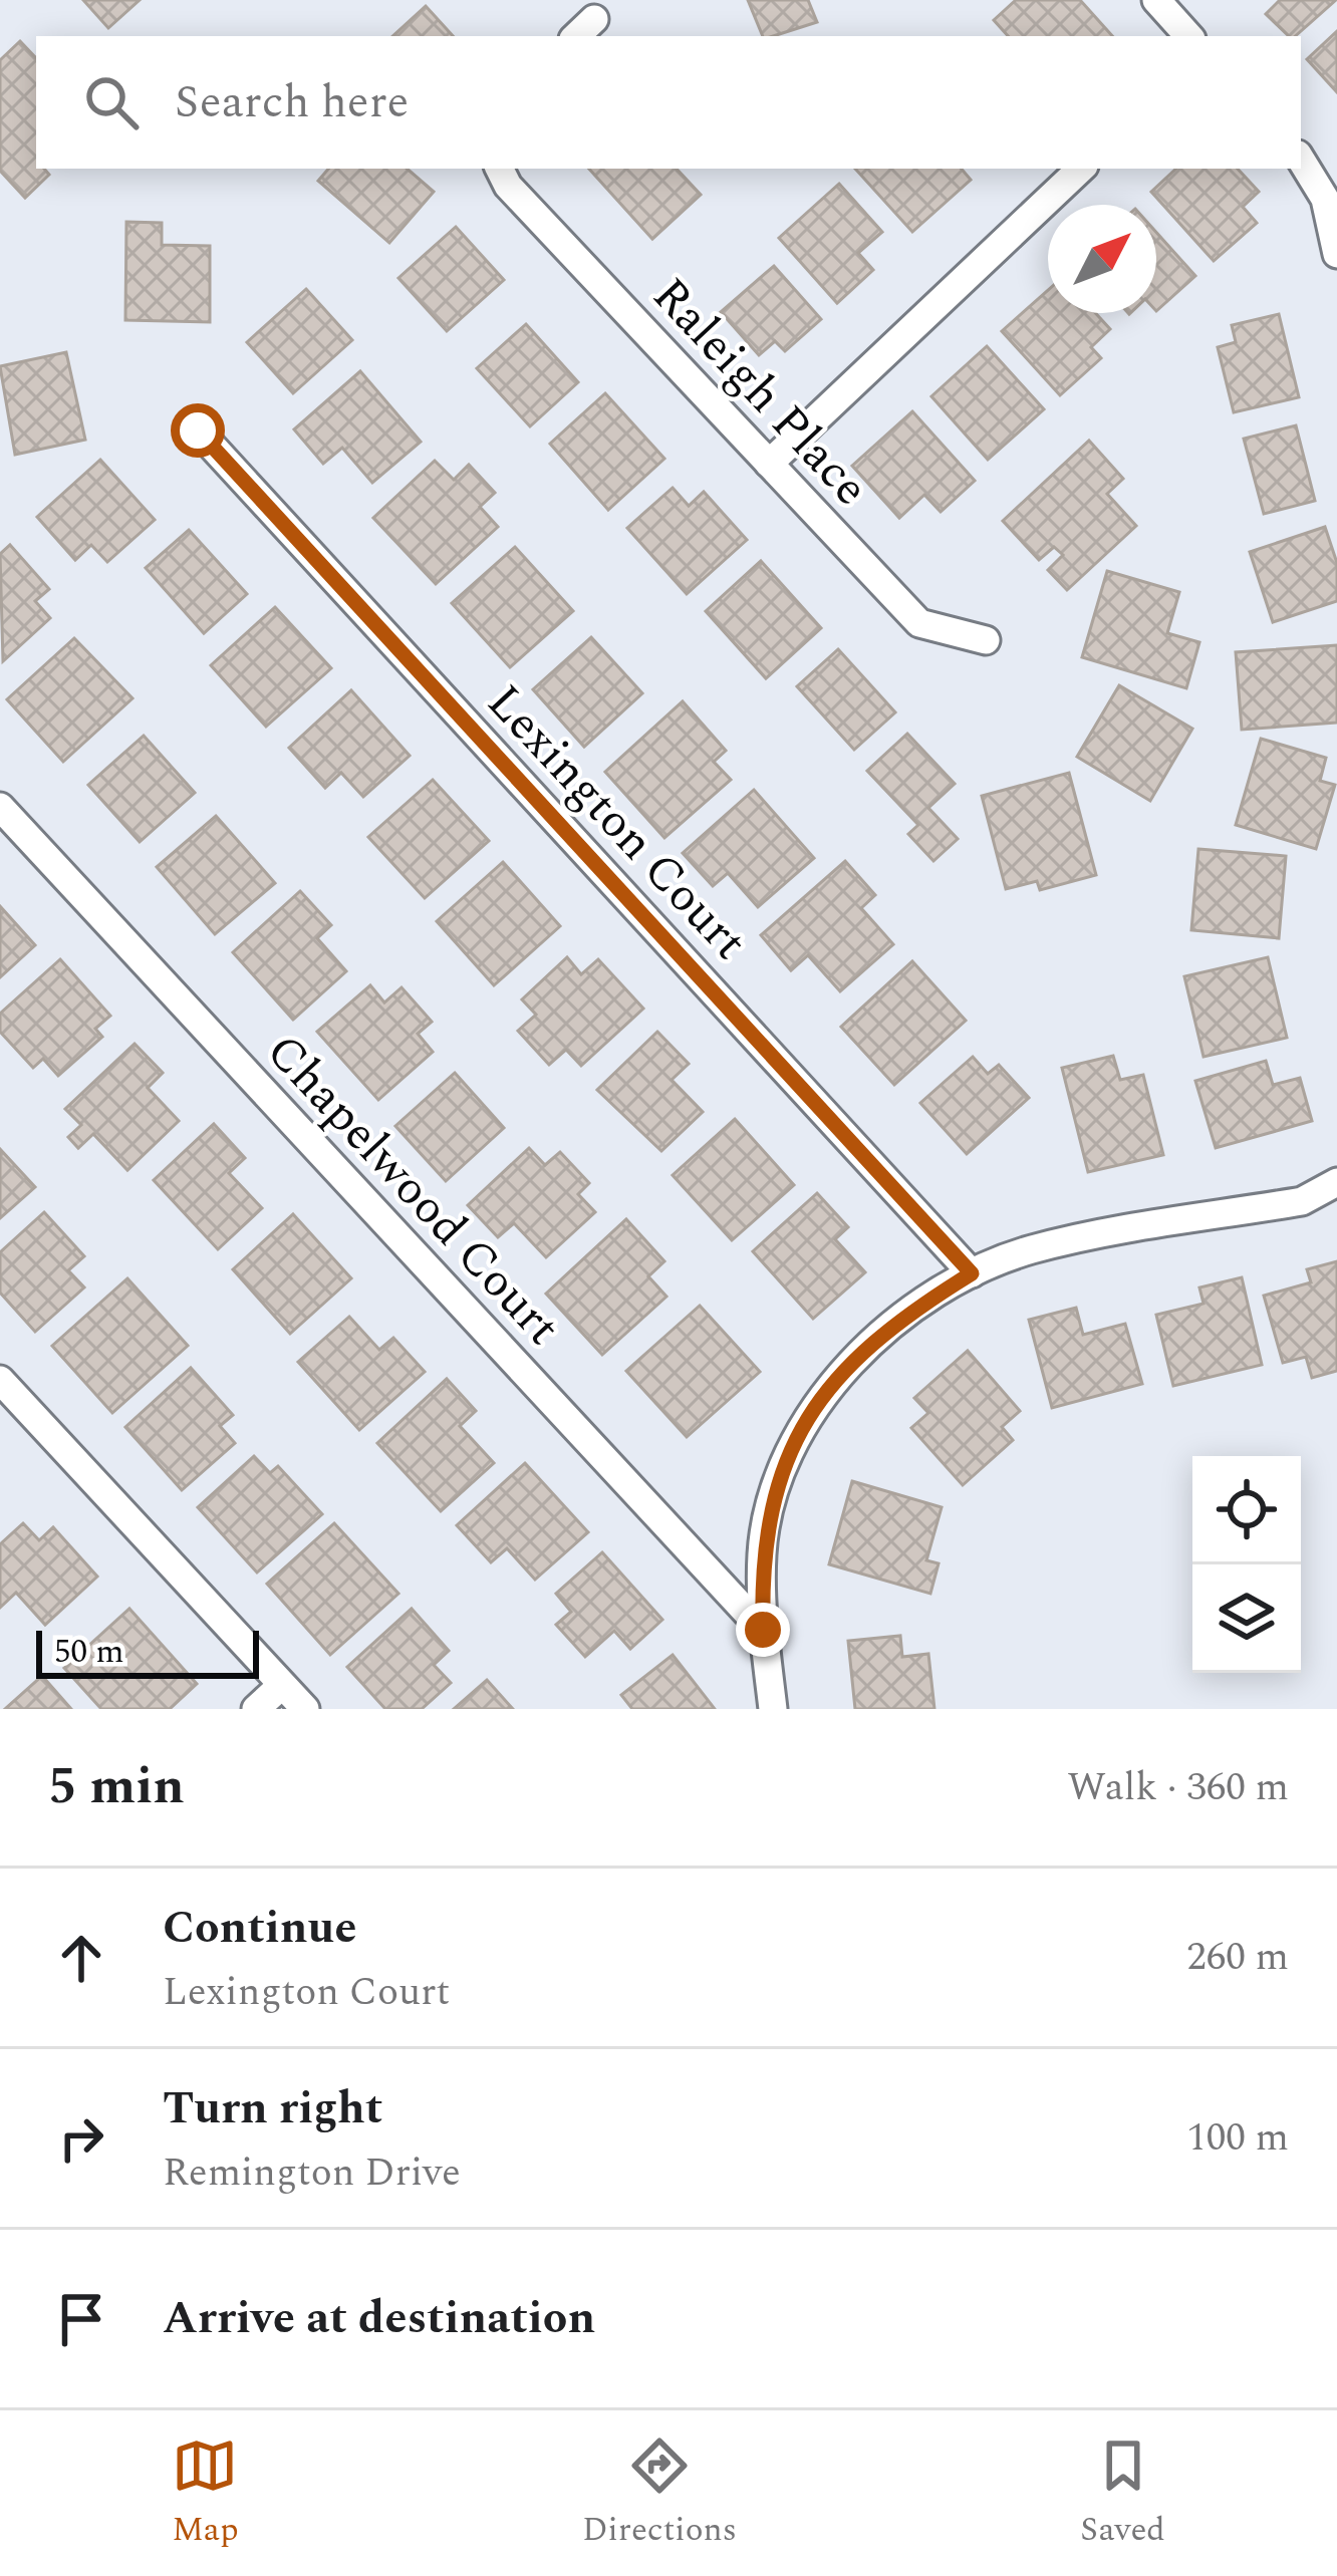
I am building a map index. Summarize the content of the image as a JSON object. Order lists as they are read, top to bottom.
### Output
{
  "streets": {
    "street": ["Raleigh Place", "Lexington Court", "Chapelwood Court"]
  },
  "scale_bar": "50 m",
  "north": "top right",
  "page": {
    "search": "Search here",
    "scale": "50 m",
    "heading": ["5 min", "Walk · 360 m"],
    "list": [
      ["Continue", "Lexington Court", "260 m"],
      ["Turn right", "Remington Drive", "100 m"],
      "Arrive at destination"
    ],
    "nav": ["Map", "Directions", "Saved"]
  }
}
